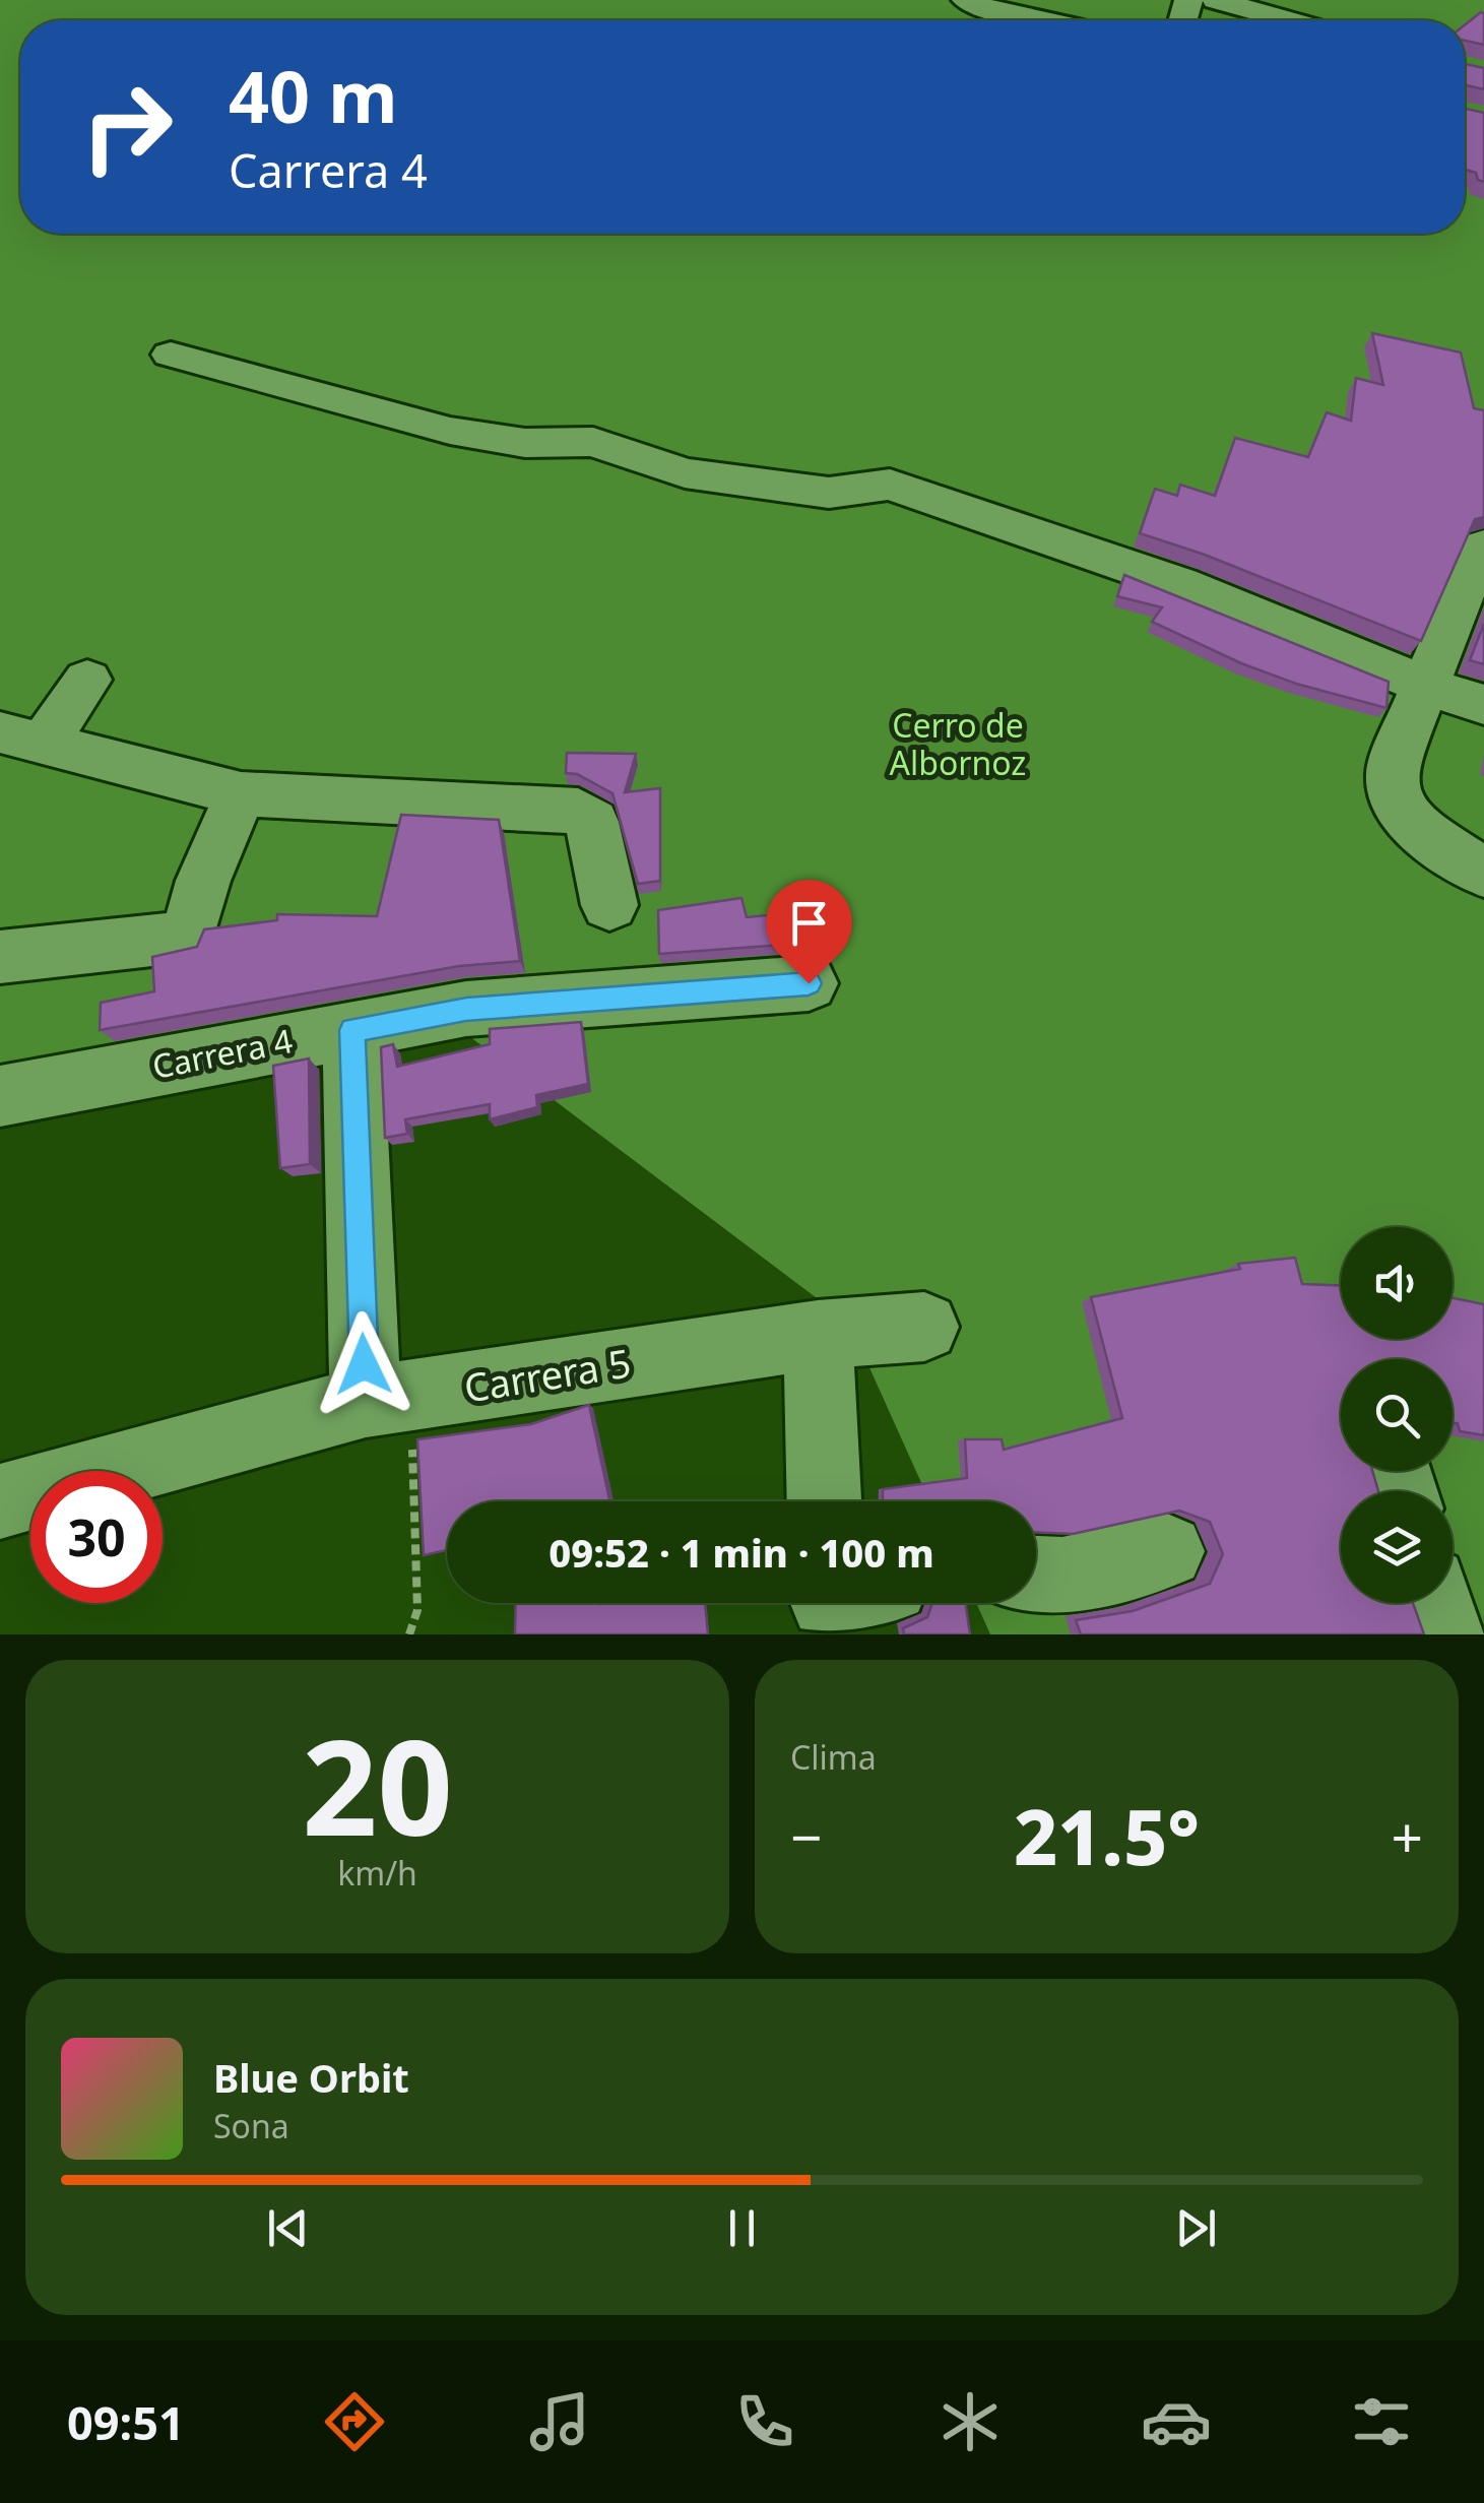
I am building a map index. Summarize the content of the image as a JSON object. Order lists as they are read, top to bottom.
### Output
{
  "streets": {
    "street": ["Carrera 4", "Carrera 5"]
  },
  "parks": ["Cerro de Albornoz"],
  "page": {
    "turn": ["40 m", "Carrera 4"],
    "limit": "30",
    "trip": "09:52 · 1 min · 100 m",
    "tile": [
      ["20", "km/h"],
      "Clima"
    ],
    "heat": ["−", "21.5°", "+"],
    "song": ["Blue Orbit", "Sona"],
    "tabs": "09:51"
  }
}
